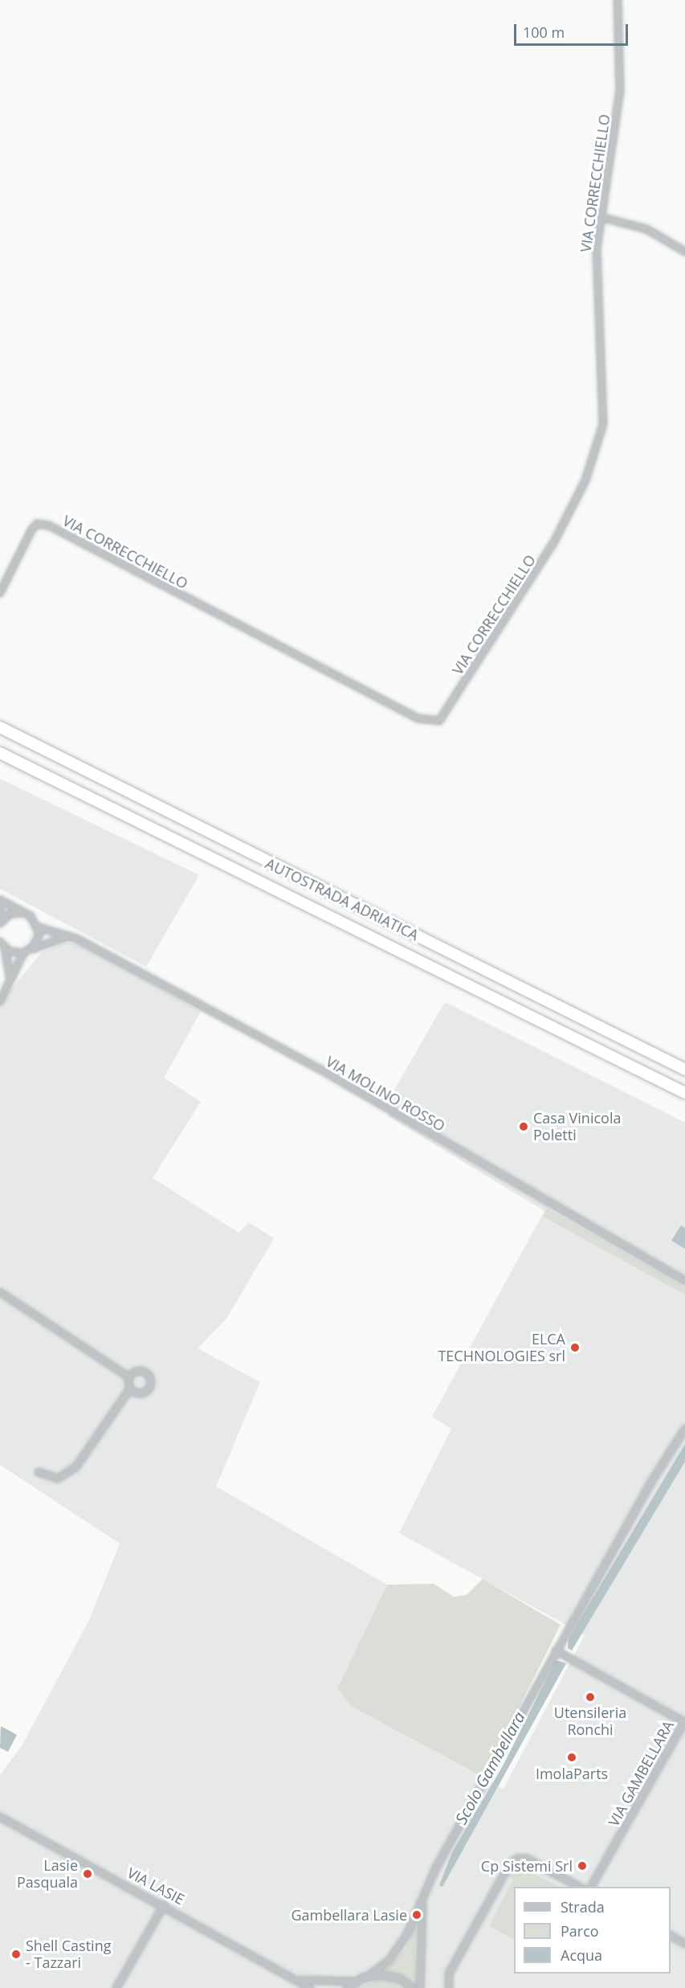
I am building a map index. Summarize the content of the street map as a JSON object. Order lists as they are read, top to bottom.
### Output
{
  "streets": {
    "highway": ["AUTOSTRADA ADRIATICA"],
    "street": [
      "VIA CORRECCHIELLO",
      "VIA MOLINO ROSSO",
      "VIA GAMBELLARA",
      "VIA LASIE"
    ]
  },
  "water": ["Scolo Gambellara"],
  "places": [
    "Casa Vinicola Poletti",
    "ELCA TECHNOLOGIES srl",
    "Utensileria Ronchi",
    "ImolaParts",
    "Cp Sistemi Srl",
    "Lasie Pasquala",
    "Gambellara Lasie",
    "Shell Casting - Tazzari"
  ],
  "legend": ["Strada", "Parco", "Acqua"],
  "scale_bar": "100 m"
}
